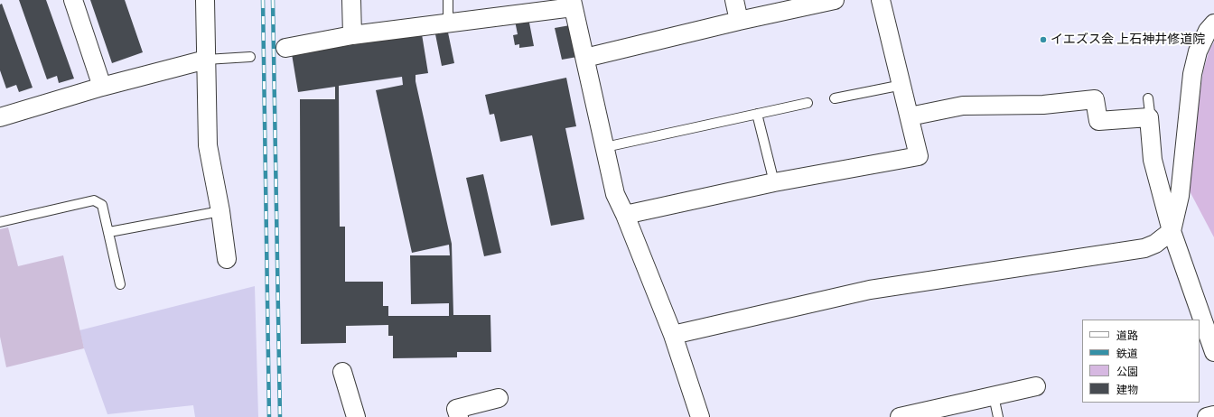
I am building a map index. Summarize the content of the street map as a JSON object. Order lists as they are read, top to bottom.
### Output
{
  "places": ["イエズス会 上石神井修道院"],
  "legend": [
    "道路",
    "鉄道",
    "公園",
    "建物"
  ]
}
